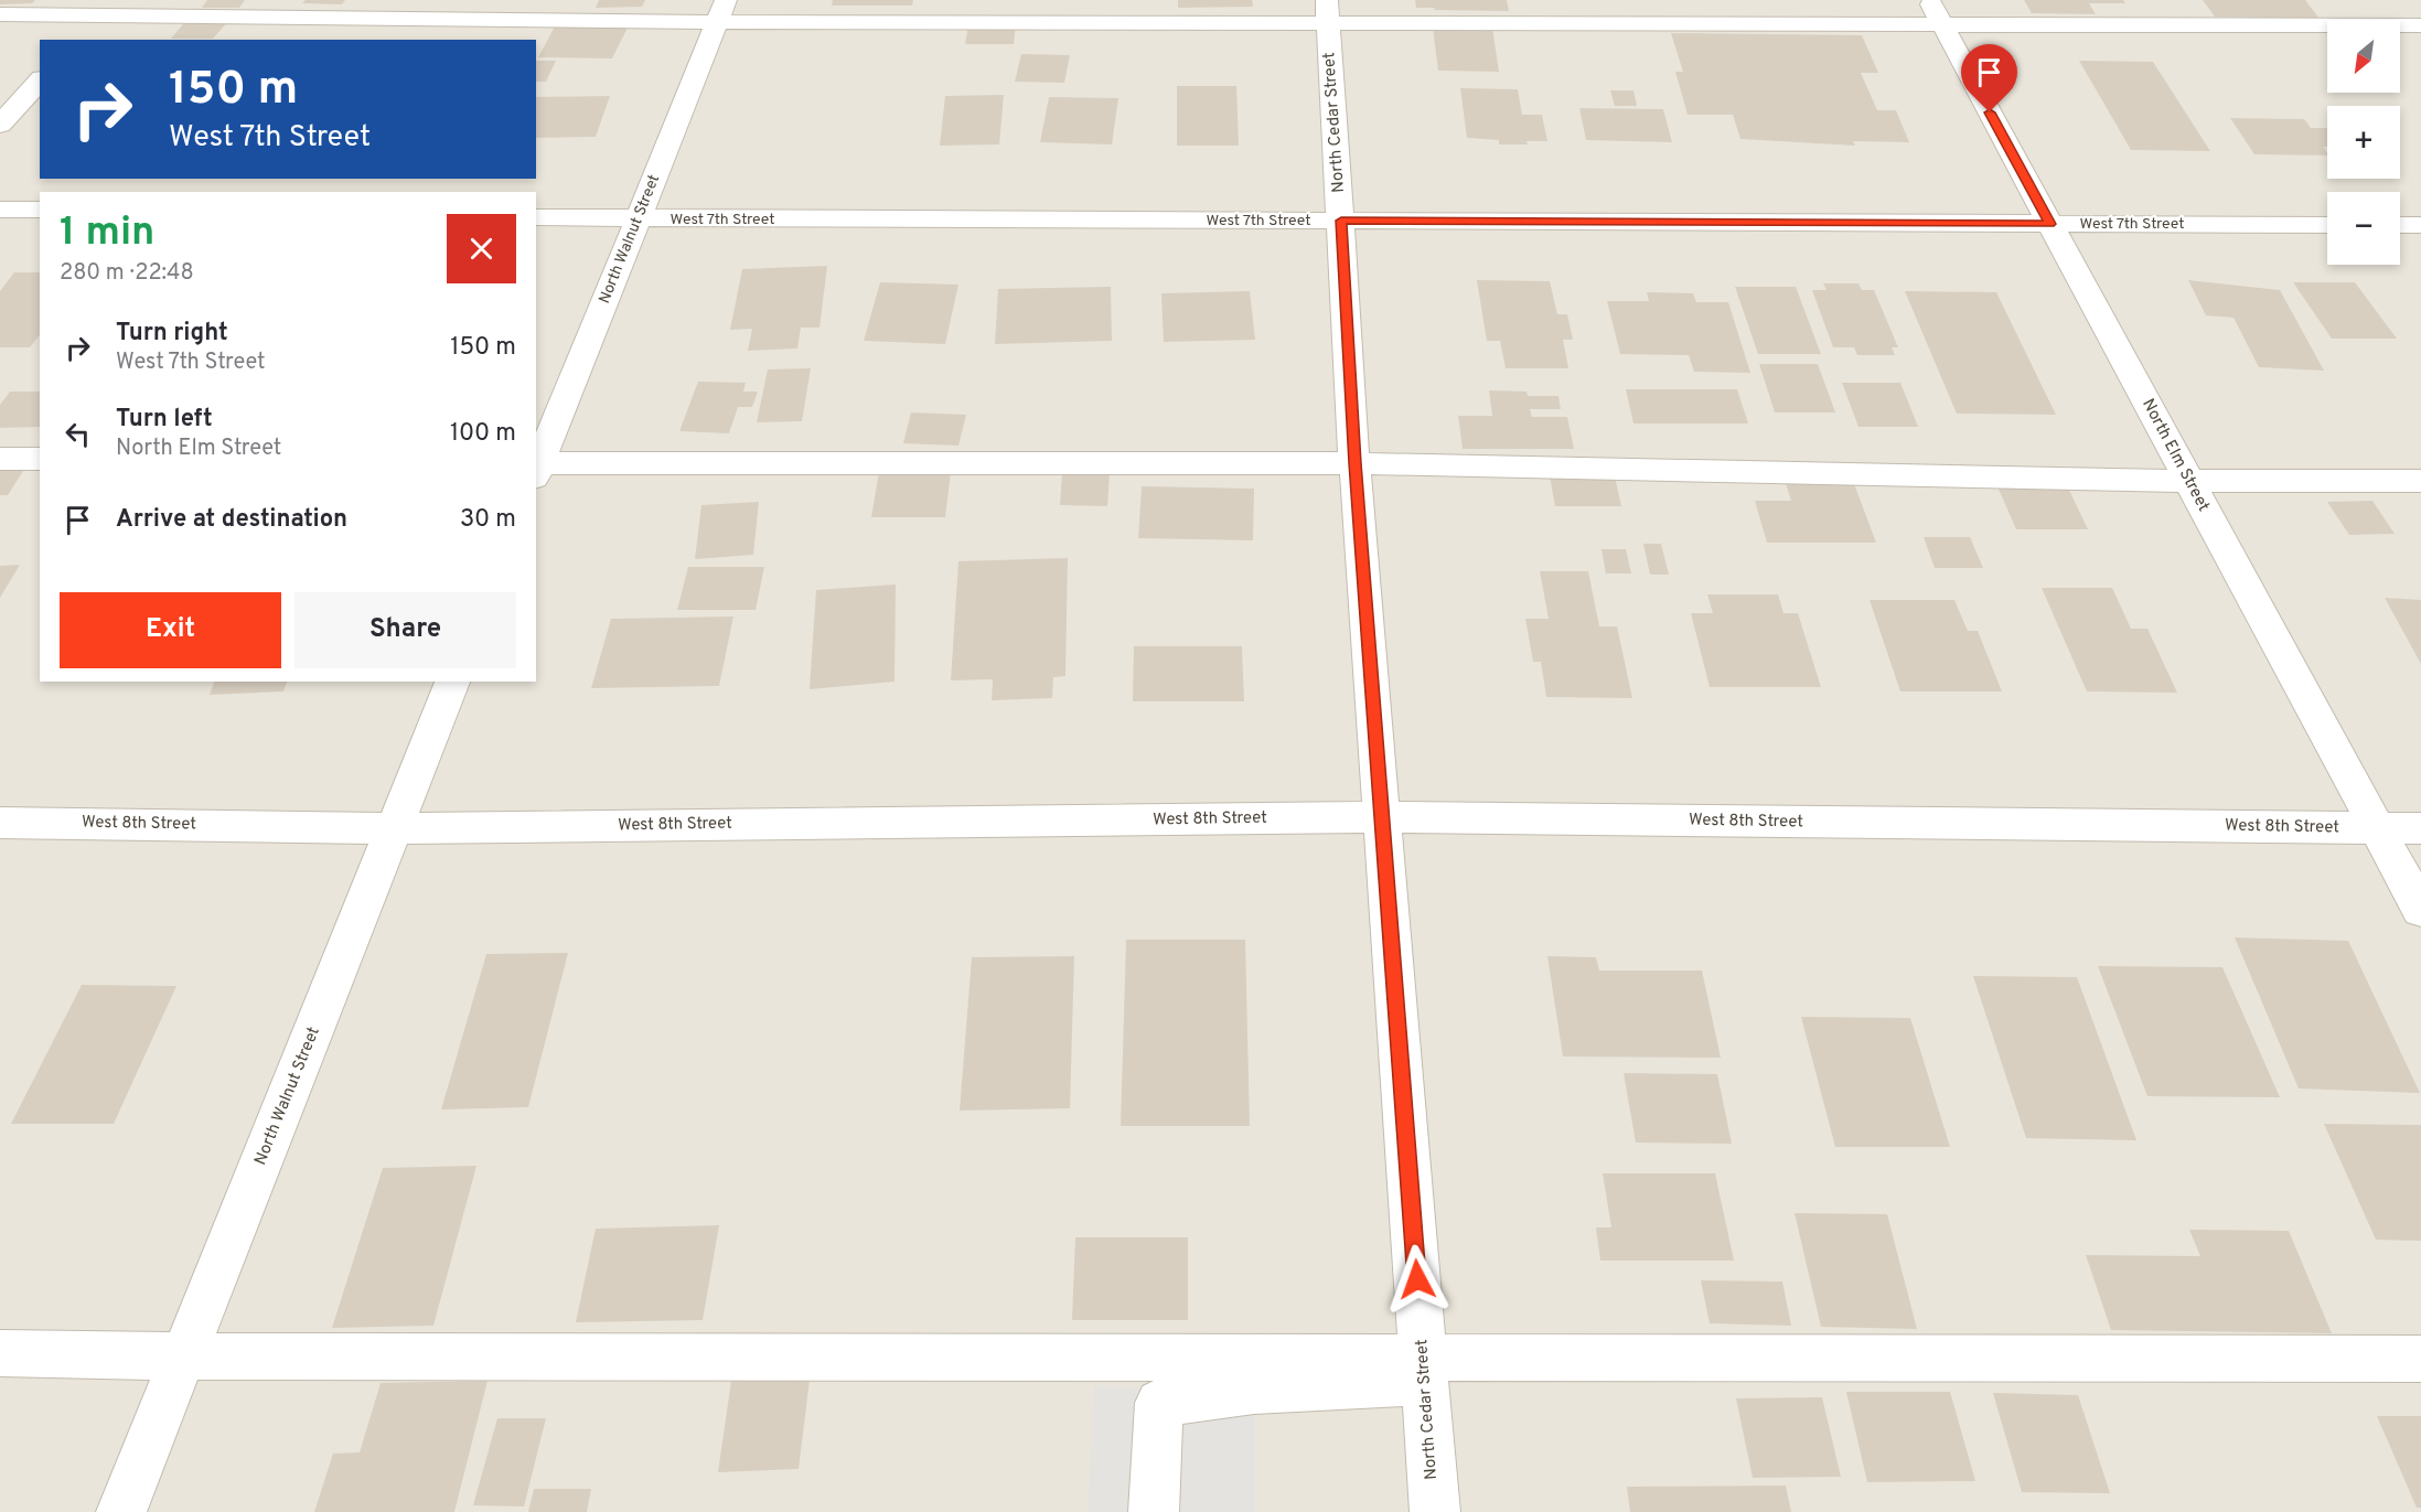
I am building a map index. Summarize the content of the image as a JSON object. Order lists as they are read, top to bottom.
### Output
{
  "streets": {
    "street": [
      "North Cedar Street",
      "West 7th Street",
      "North Walnut Street",
      "North Elm Street",
      "West 8th Street"
    ]
  },
  "crossings": [
    ["North Cedar Street", "West 7th Street"],
    ["North Cedar Street", "West 8th Street"],
    ["West 7th Street", "North Walnut Street"],
    ["West 7th Street", "North Elm Street"],
    ["North Walnut Street", "West 8th Street"],
    ["North Elm Street", "West 8th Street"]
  ],
  "north": "bottom left",
  "page": {
    "map_buttons": ["+", "−"],
    "turn": ["150 m", "West 7th Street"],
    "heading": ["1 min", "280 m · 22:48"],
    "list": [
      {
        "name": "Turn right",
        "note": "West 7th Street",
        "value": "150 m"
      },
      {
        "name": "Turn left",
        "note": "North Elm Street",
        "value": "100 m"
      },
      {
        "name": "Arrive at destination",
        "value": "30 m"
      }
    ],
    "buttons": ["Exit", "Share"]
  }
}
